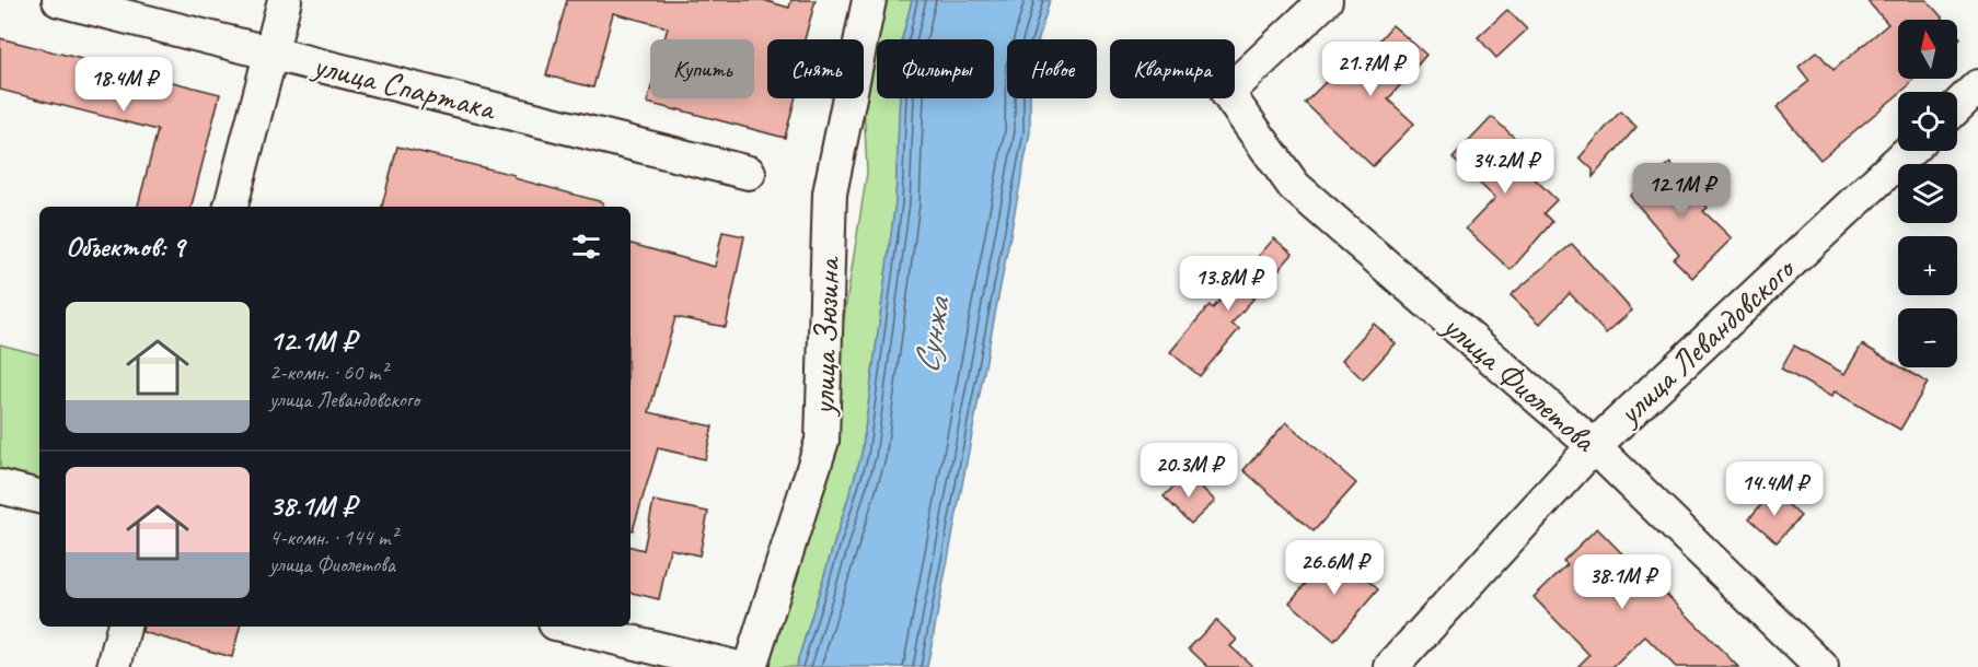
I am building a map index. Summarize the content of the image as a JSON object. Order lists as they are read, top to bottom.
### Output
{
  "streets": {
    "street": [
      "улица Спартака",
      "улица Зюзина",
      "улица Левандовского",
      "улица Фиолетова"
    ]
  },
  "crossings": [
    ["улица Левандовского", "улица Фиолетова"]
  ],
  "water": ["Сунжа"],
  "north": "top",
  "page": {
    "map_buttons": ["+", "−"],
    "chip": [
      "Купить",
      "Снять",
      "Фильтры",
      "Новое",
      "Квартира"
    ],
    "price": [
      "21.7M ₽",
      "18.4M ₽",
      "34.2M ₽",
      "12.1M ₽",
      "13.8M ₽",
      "20.3M ₽",
      "14.4M ₽",
      "26.6M ₽",
      "38.1M ₽"
    ],
    "heading": "Объектов: 9",
    "list": [
      {
        "name": "12.1M ₽",
        "note": "2-комн. · 60 m² · улица Левандовского"
      },
      {
        "name": "38.1M ₽",
        "note": "4-комн. · 144 m² · улица Фиолетова"
      }
    ]
  }
}
